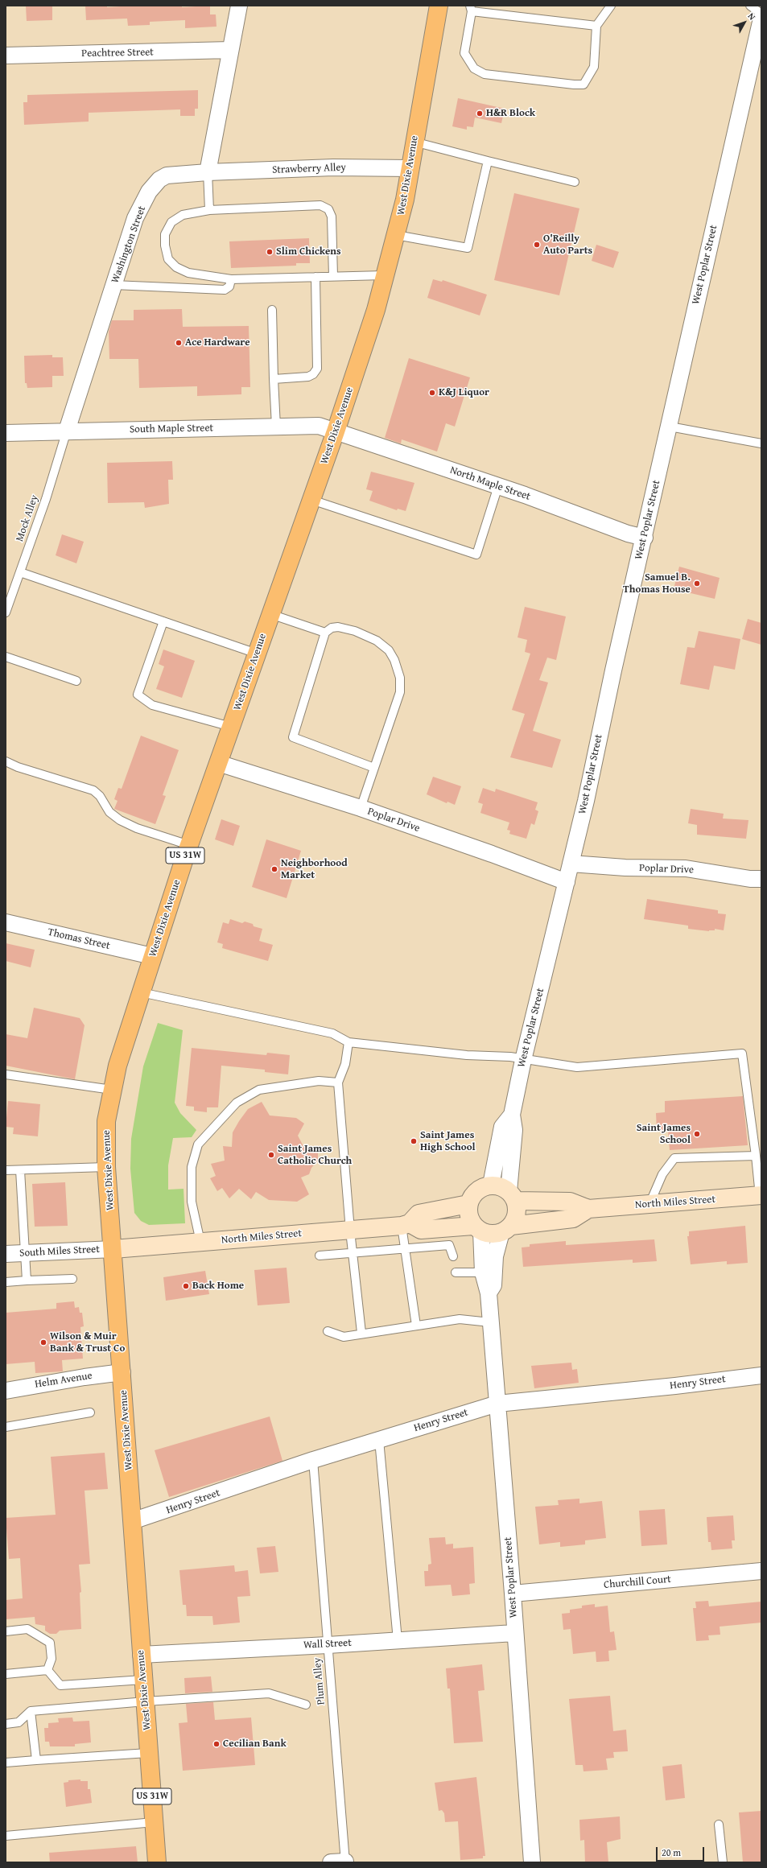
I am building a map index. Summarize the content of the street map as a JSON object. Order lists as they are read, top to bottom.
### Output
{
  "streets": {
    "main road": ["West Dixie Avenue", "US 31W", "North Miles Street"],
    "street": [
      "Peachtree Street",
      "Strawberry Alley",
      "Washington Street",
      "West Poplar Street",
      "South Maple Street",
      "North Maple Street",
      "Poplar Drive",
      "Thomas Street",
      "South Miles Street",
      "Helm Avenue",
      "Henry Street",
      "Churchill Court",
      "Wall Street"
    ],
    "lane": ["Mock Alley", "Plum Alley"]
  },
  "crossings": [
    ["Strawberry Alley", "West Dixie Avenue"],
    ["Strawberry Alley", "Washington Street"],
    ["West Dixie Avenue", "South Maple Street"],
    ["West Dixie Avenue", "North Maple Street"],
    ["West Dixie Avenue", "Poplar Drive"],
    ["West Dixie Avenue", "Thomas Street"],
    ["West Dixie Avenue", "North Miles Street"],
    ["West Dixie Avenue", "South Miles Street"],
    ["West Dixie Avenue", "Helm Avenue"],
    ["West Dixie Avenue", "Henry Street"],
    ["West Dixie Avenue", "Wall Street"],
    ["Washington Street", "South Maple Street"],
    ["Washington Street", "Mock Alley"],
    ["West Poplar Street", "North Maple Street"],
    ["West Poplar Street", "Poplar Drive"],
    ["West Poplar Street", "North Miles Street"],
    ["West Poplar Street", "Henry Street"],
    ["West Poplar Street", "Churchill Court"],
    ["West Poplar Street", "Wall Street"],
    ["South Maple Street", "North Maple Street"],
    ["South Maple Street", "Mock Alley"],
    ["North Miles Street", "South Miles Street"],
    ["Henry Street", "Plum Alley"],
    ["Wall Street", "Plum Alley"]
  ],
  "places": [
    "H&R Block",
    "O'Reilly Auto Parts",
    "Slim Chickens",
    "Ace Hardware",
    "K&J Liquor",
    "Samuel B. Thomas House",
    "Neighborhood Market",
    "Saint James School",
    "Saint James High School",
    "Saint James Catholic Church",
    "Back Home",
    "Wilson & Muir Bank & Trust Co",
    "Cecilian Bank"
  ],
  "scale_bar": "20 m",
  "north": "top right"
}
